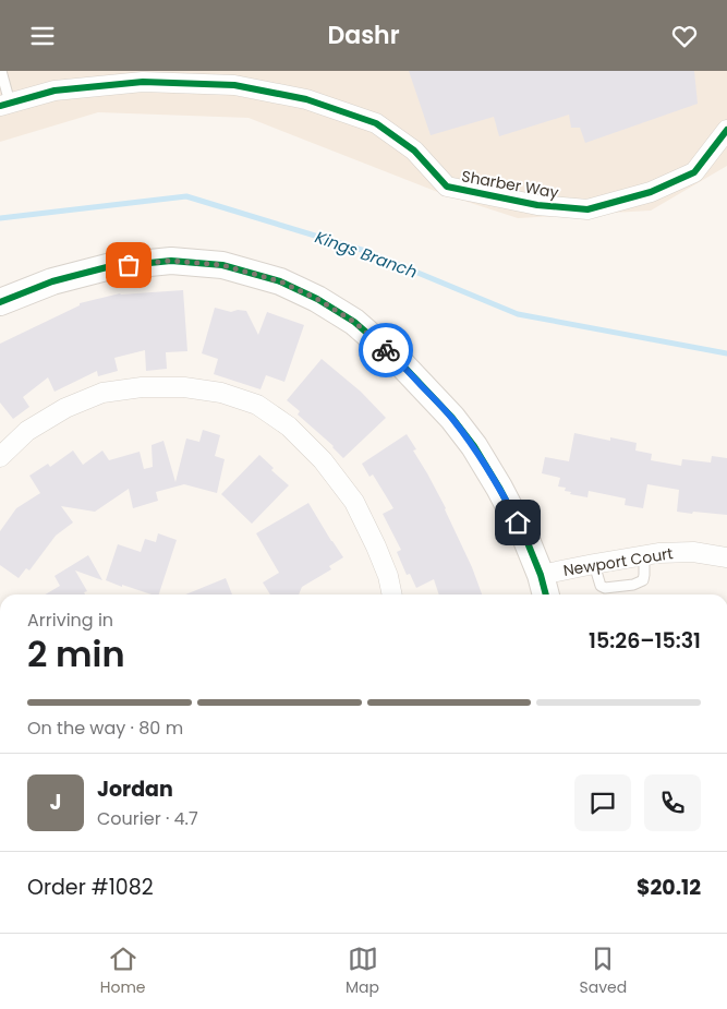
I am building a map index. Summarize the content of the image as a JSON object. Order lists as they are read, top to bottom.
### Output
{
  "streets": {
    "street": ["Sharber Way", "Newport Court"]
  },
  "water": ["Kings Branch"],
  "page": {
    "header": "Dashr",
    "heading": ["2 min", "Arriving in", "15:26–15:31"],
    "panel": [
      "Jordan",
      "Courier · 4.7",
      "Order #1082",
      "$20.12"
    ],
    "bar": "On the way · 80 m",
    "round": "J",
    "tabs": ["Home", "Map", "Saved"]
  }
}
